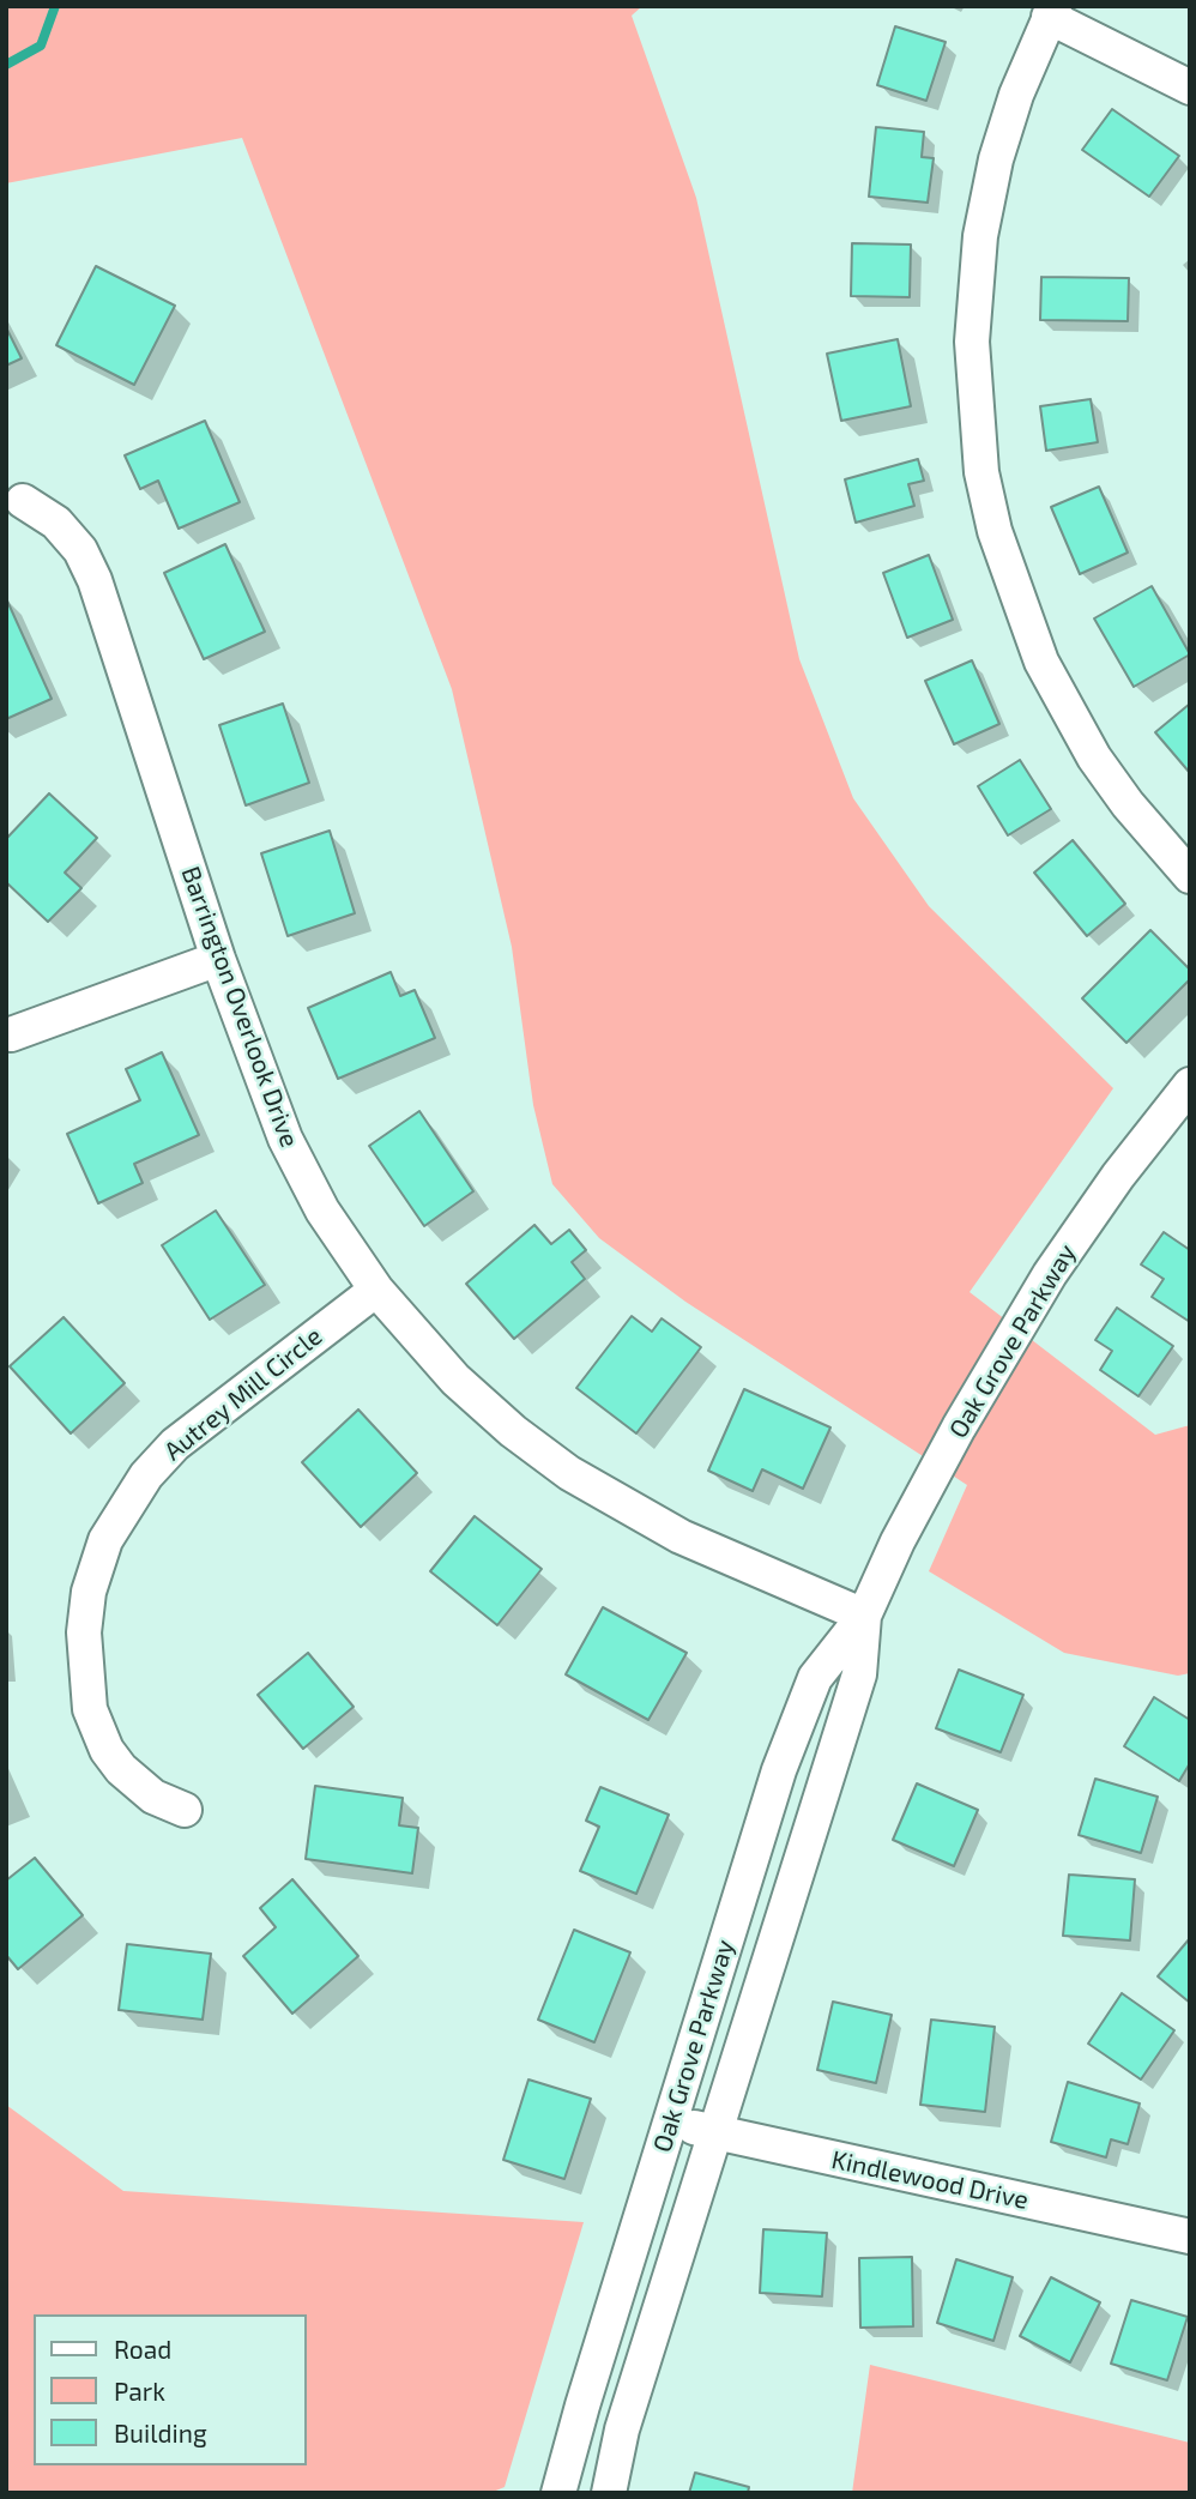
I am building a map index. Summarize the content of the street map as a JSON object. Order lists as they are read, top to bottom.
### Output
{
  "streets": {
    "street": [
      "Barrington Overlook Drive",
      "Oak Grove Parkway",
      "Autrey Mill Circle",
      "Kindlewood Drive"
    ]
  },
  "crossings": [
    ["Barrington Overlook Drive", "Oak Grove Parkway"],
    ["Barrington Overlook Drive", "Autrey Mill Circle"],
    ["Oak Grove Parkway", "Kindlewood Drive"]
  ],
  "legend": ["Road", "Park", "Building"]
}
